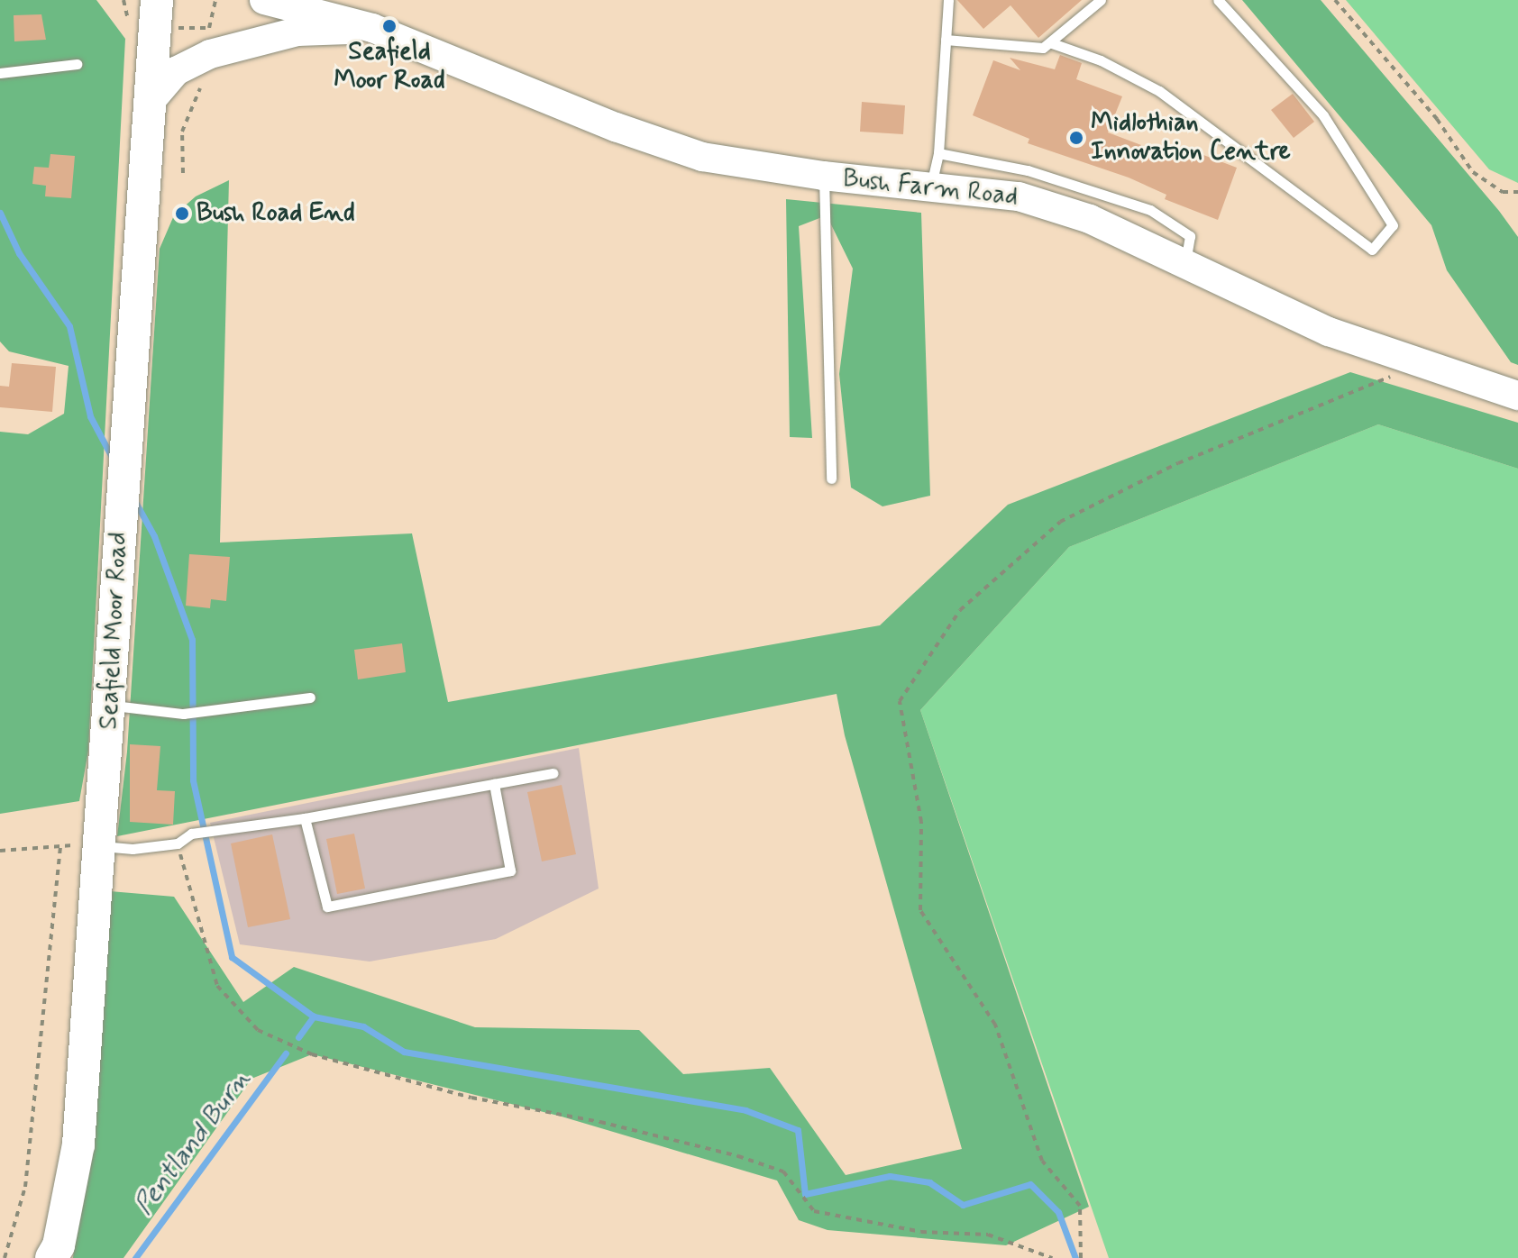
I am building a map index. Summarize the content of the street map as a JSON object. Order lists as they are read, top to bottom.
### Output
{
  "streets": {
    "main road": ["Seafield Moor Road"],
    "street": ["Bush Farm Road"]
  },
  "crossings": [
    ["Bush Farm Road", "Seafield Moor Road"]
  ],
  "water": ["Pentland Burn"],
  "places": ["Seafield Moor Road", "Midlothian Innovation Centre", "Bush Road End"]
}
